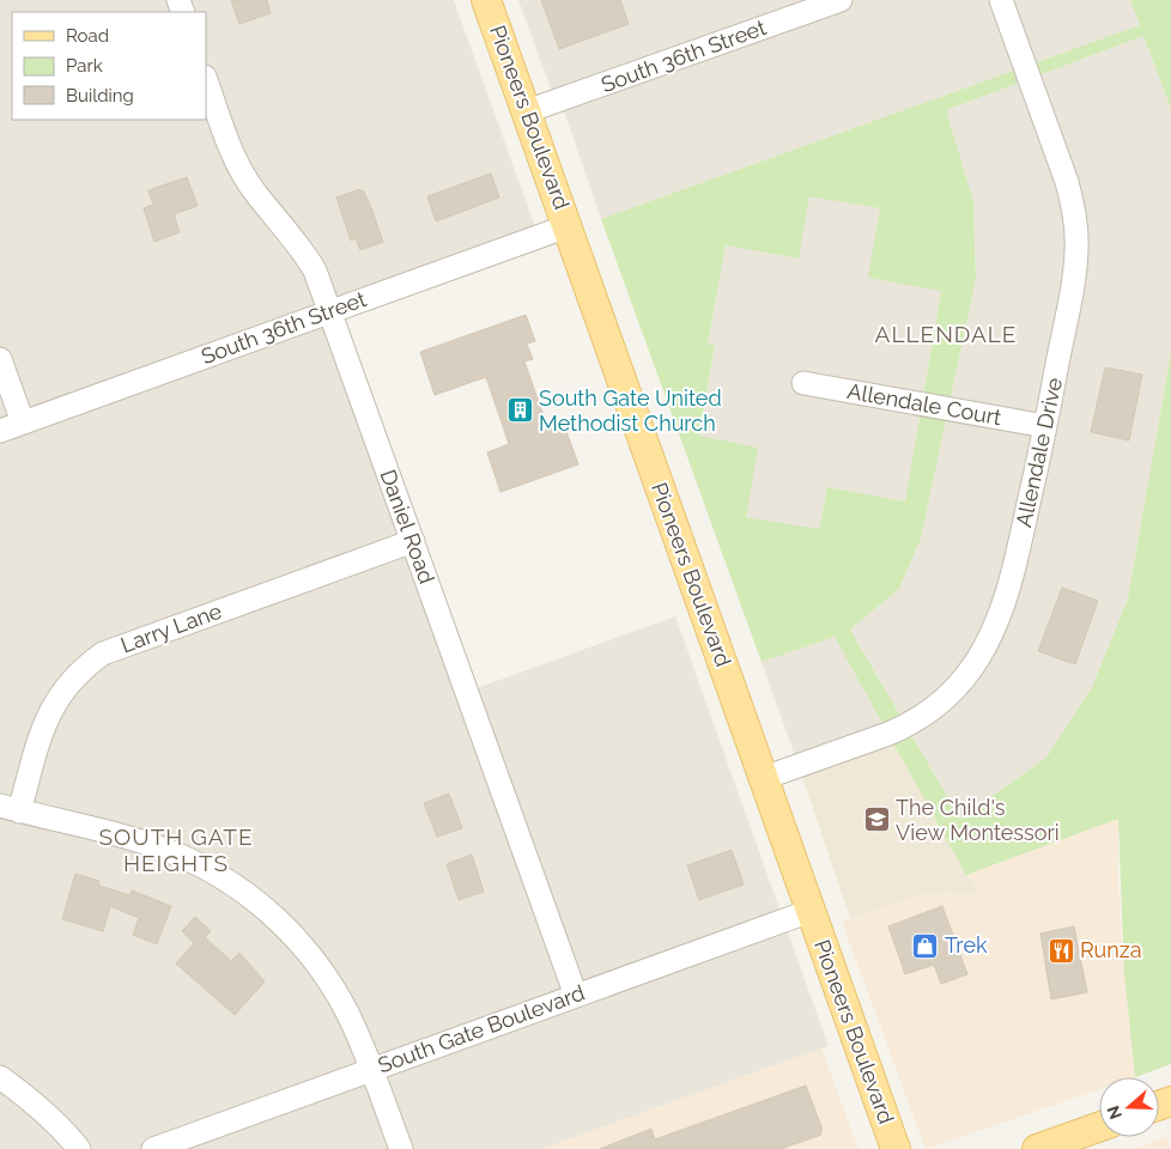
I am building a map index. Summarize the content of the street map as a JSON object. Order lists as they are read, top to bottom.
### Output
{
  "streets": {
    "main road": ["Pioneers Boulevard"],
    "street": [
      "South 36th Street",
      "Allendale Court",
      "Allendale Drive",
      "Daniel Road",
      "Larry Lane",
      "South Gate Boulevard"
    ]
  },
  "crossings": [
    ["South 36th Street", "Pioneers Boulevard"],
    ["South 36th Street", "Daniel Road"],
    ["Pioneers Boulevard", "Allendale Drive"],
    ["Pioneers Boulevard", "South Gate Boulevard"],
    ["Allendale Court", "Allendale Drive"],
    ["Daniel Road", "Larry Lane"],
    ["Daniel Road", "South Gate Boulevard"]
  ],
  "districts": ["ALLENDALE", "SOUTH GATE HEIGHTS"],
  "places": {
    "building": ["South Gate United Methodist Church"],
    "school or university": ["The Child's View Montessori"],
    "shop": ["Trek"],
    "restaurant": ["Runza"]
  },
  "legend": ["Road", "Park", "Building"],
  "north": "left"
}
